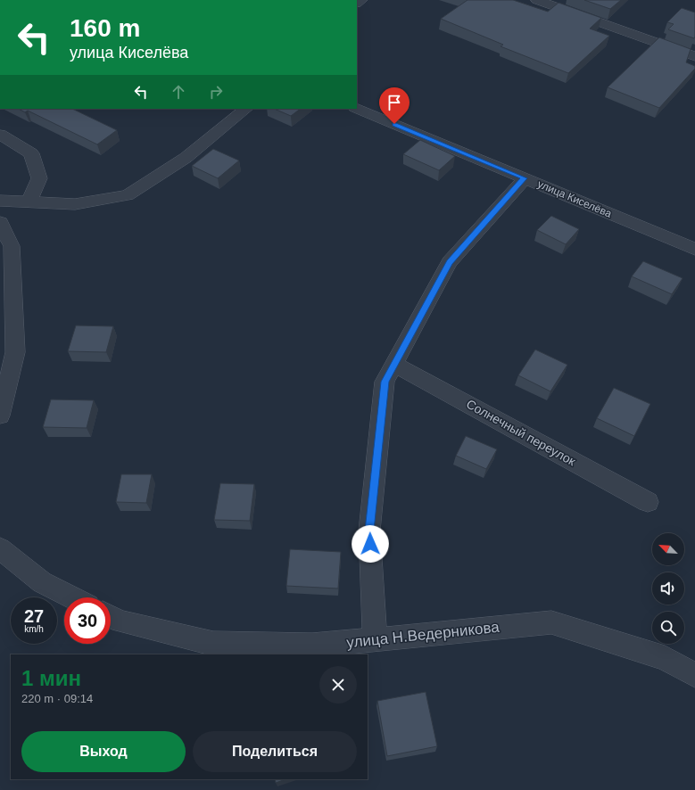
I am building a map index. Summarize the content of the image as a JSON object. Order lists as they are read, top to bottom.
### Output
{
  "streets": {
    "street": ["улица Киселёва", "Солнечный переулок", "улица Н.Ведерникова"]
  },
  "north": "top left",
  "page": {
    "turn": ["160 m", "улица Киселёва"],
    "speed": "27 km/h",
    "limit": "30",
    "heading": ["1 мин", "220 m · 09:14"],
    "buttons": ["Выход", "Поделиться"]
  }
}
